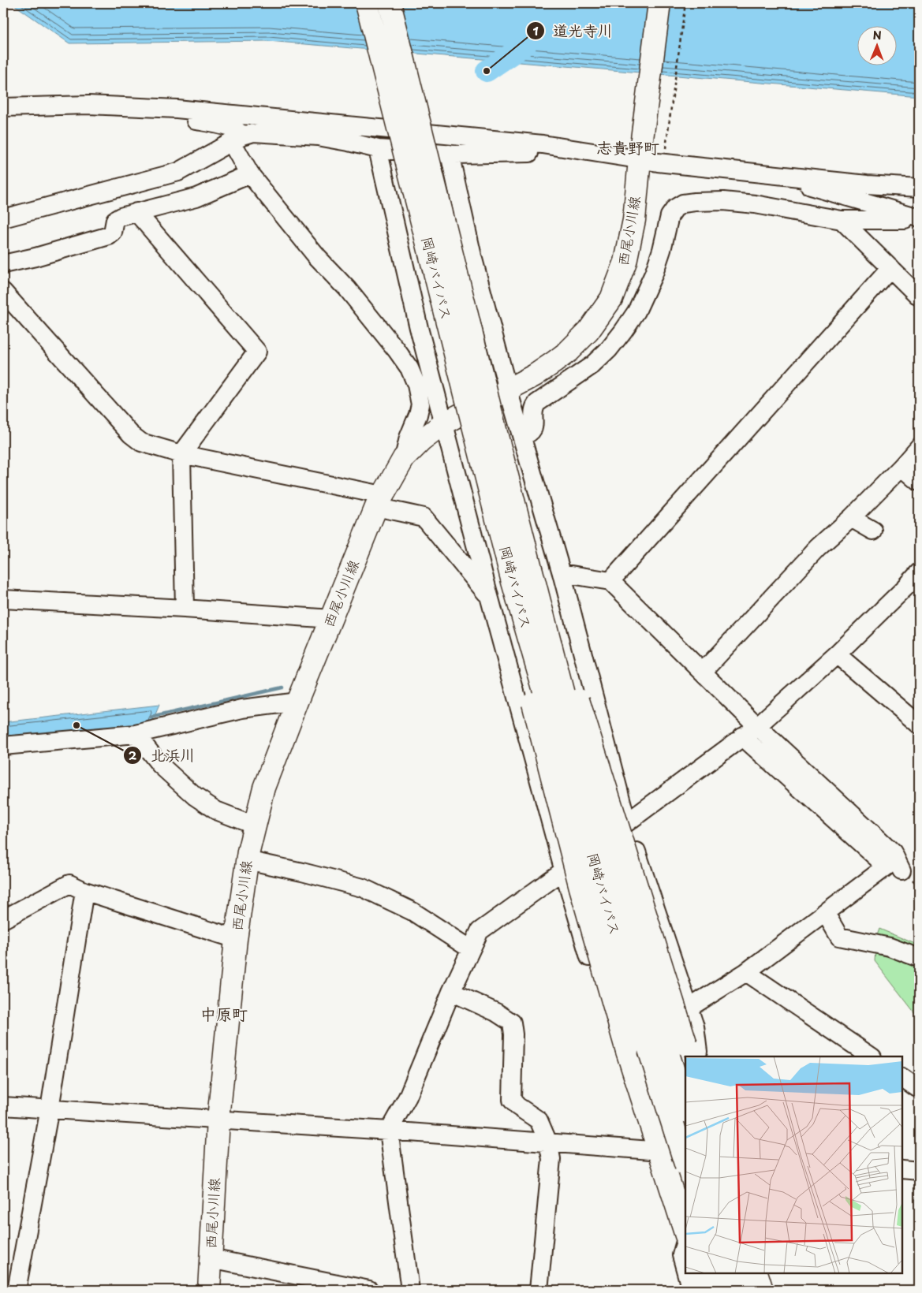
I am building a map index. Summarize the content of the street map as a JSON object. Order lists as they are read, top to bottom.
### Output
{
  "streets": {
    "main road": ["西尾小川線", "岡崎バイパス"]
  },
  "districts": ["志貴野町", "中原町"],
  "places": ["道光寺川", "北浜川"],
  "north": "top"
}
